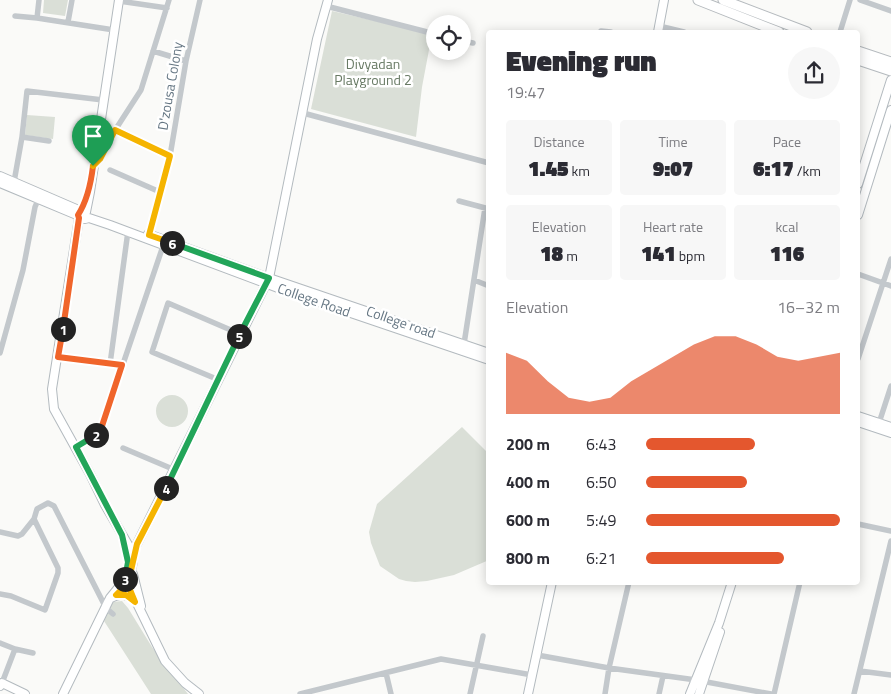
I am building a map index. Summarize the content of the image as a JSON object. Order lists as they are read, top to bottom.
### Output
{
  "streets": {
    "street": ["D'zousa Colony", "College Road", "College road"]
  },
  "crossings": [
    ["D'zousa Colony", "College road"],
    ["College Road", "College road"]
  ],
  "parks": ["Divyadan Playground 2"],
  "page": {
    "heading": ["Evening run", "19:47"],
    "stats": [
      ["Distance", "1.45 km"],
      ["Time", "9:07"],
      ["Pace", "6:17 /km"],
      ["Elevation", "18 m"],
      ["Heart rate", "141 bpm"],
      ["kcal", "116"]
    ],
    "pins": [
      "6",
      "1",
      "5",
      "2",
      "4",
      "3"
    ],
    "chart": ["Elevation", "16–32 m"],
    "list": [
      {
        "name": "200 m",
        "note": "6:43"
      },
      {
        "name": "400 m",
        "note": "6:50"
      },
      {
        "name": "600 m",
        "note": "5:49"
      },
      {
        "name": "800 m",
        "note": "6:21"
      }
    ]
  }
}
